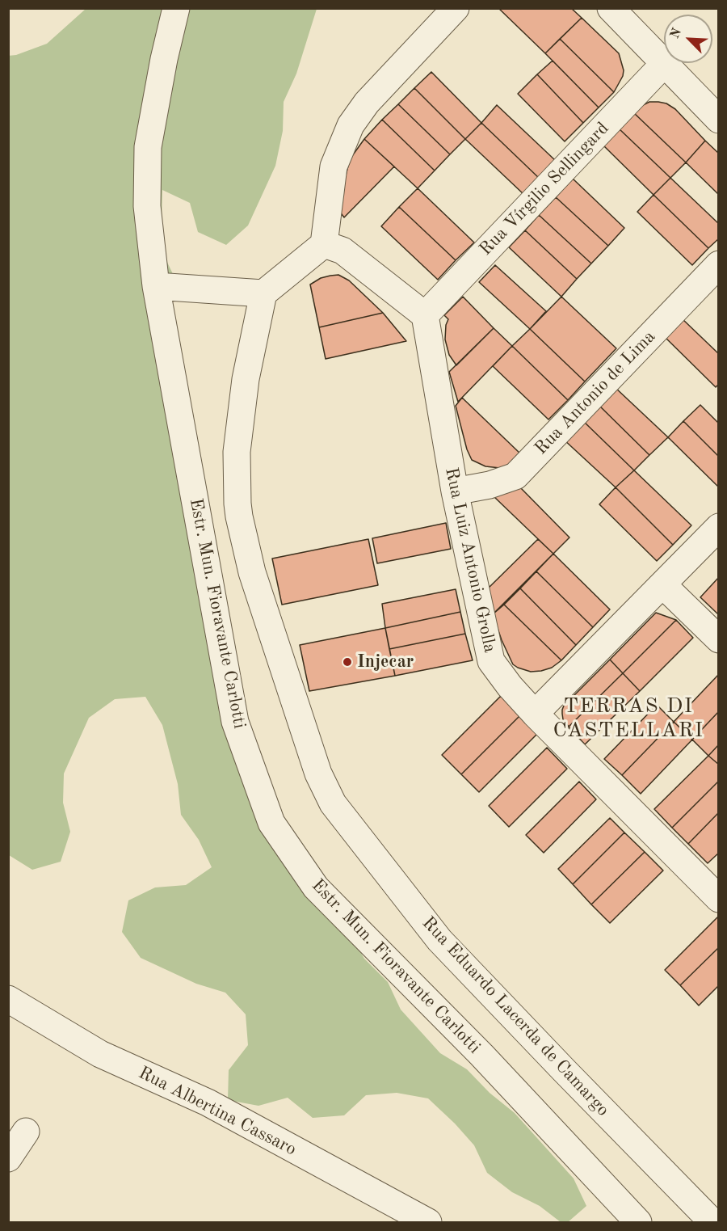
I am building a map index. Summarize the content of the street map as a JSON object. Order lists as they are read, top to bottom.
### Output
{
  "streets": {
    "street": [
      "Rua Vírgilio Sellingard",
      "Rua Antonio de Lima",
      "Rua Luiz Antonio Grolla",
      "Estr. Mun. Fioravante Carlotti",
      "Rua Eduardo Lacerda de Camargo",
      "Rua Albertina Cassaro"
    ]
  },
  "crossings": [
    ["Rua Vírgilio Sellingard", "Rua Luiz Antonio Grolla"],
    ["Rua Antonio de Lima", "Rua Luiz Antonio Grolla"]
  ],
  "districts": ["TERRAS DI CASTELLARI"],
  "places": ["Injecar"],
  "north": "top left"
}
